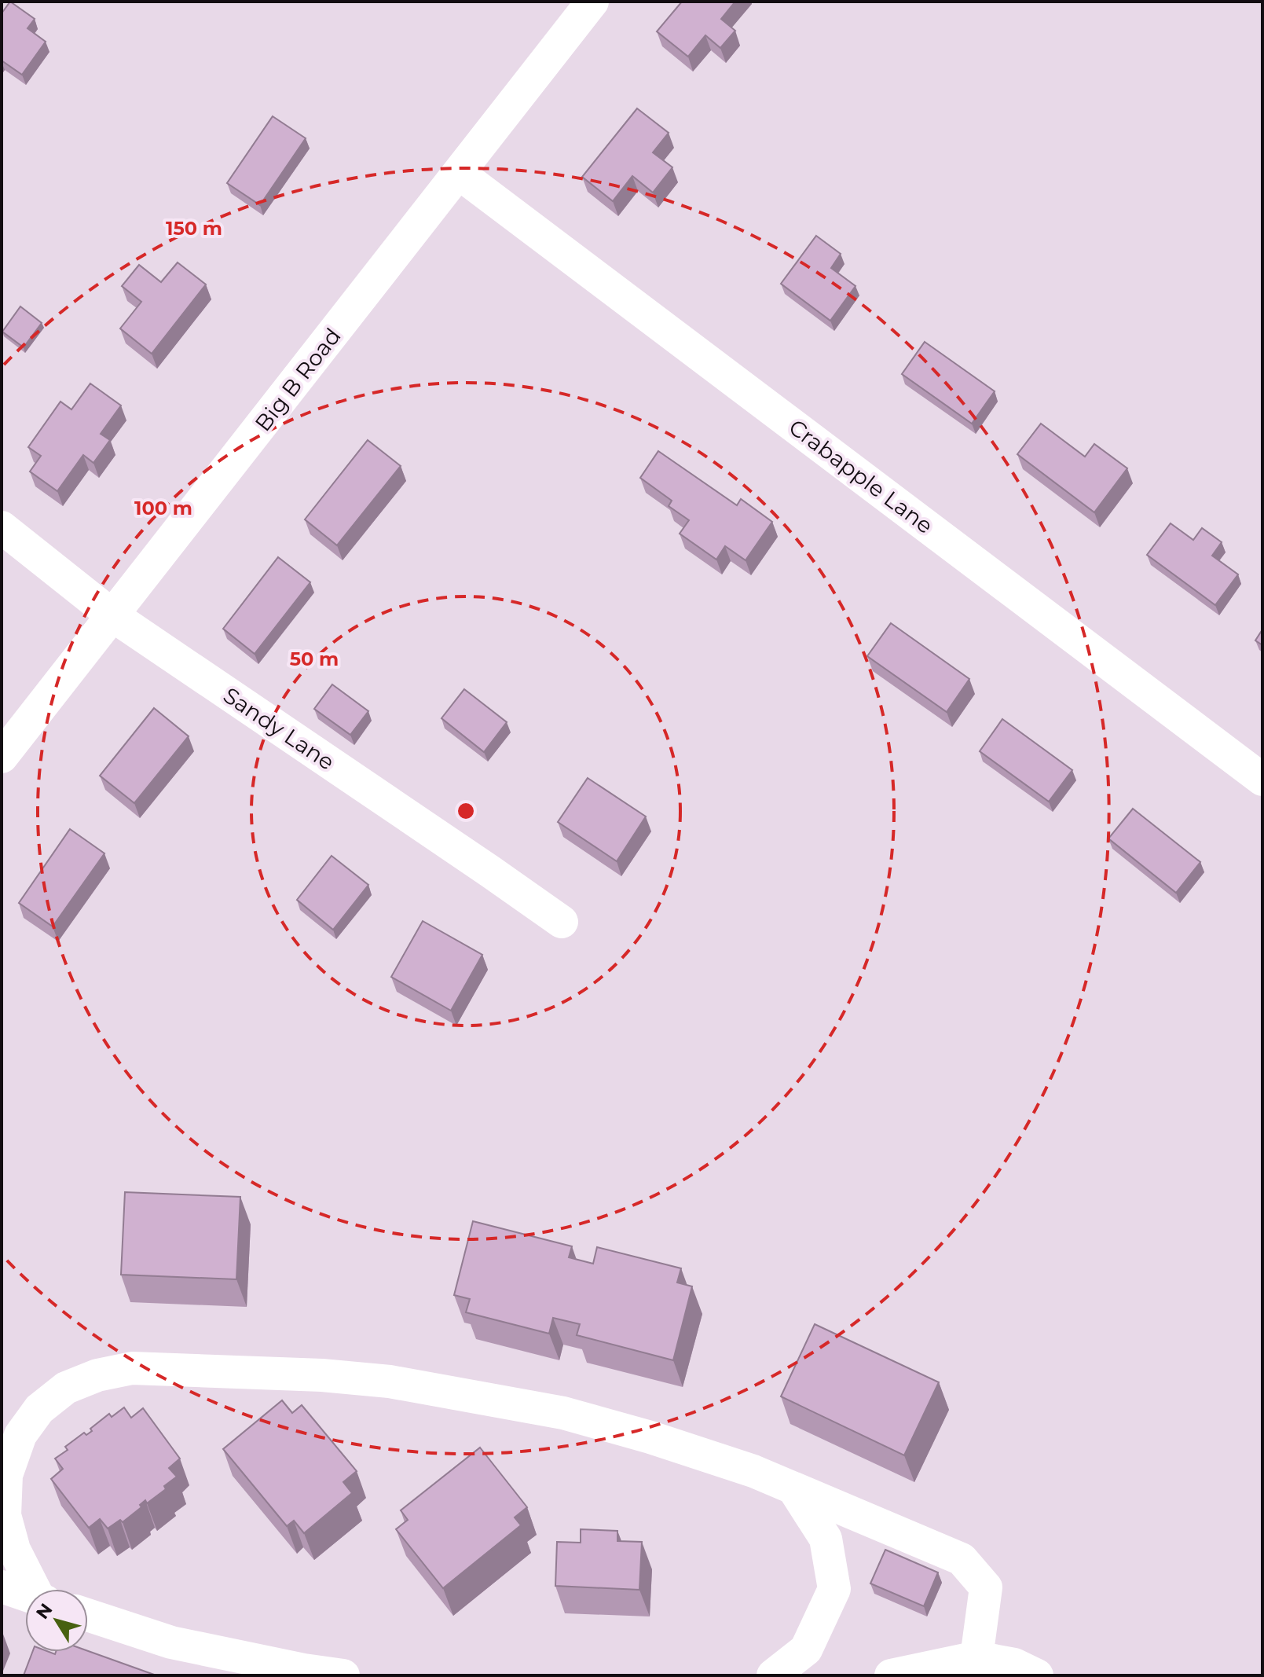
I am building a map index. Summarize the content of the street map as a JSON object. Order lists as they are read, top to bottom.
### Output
{
  "streets": {
    "street": ["Big B Road", "Crabapple Lane", "Sandy Lane"]
  },
  "crossings": [
    ["Big B Road", "Crabapple Lane"],
    ["Big B Road", "Sandy Lane"]
  ],
  "north": "top left",
  "rings": ["150 m", "100 m", "50 m"]
}
